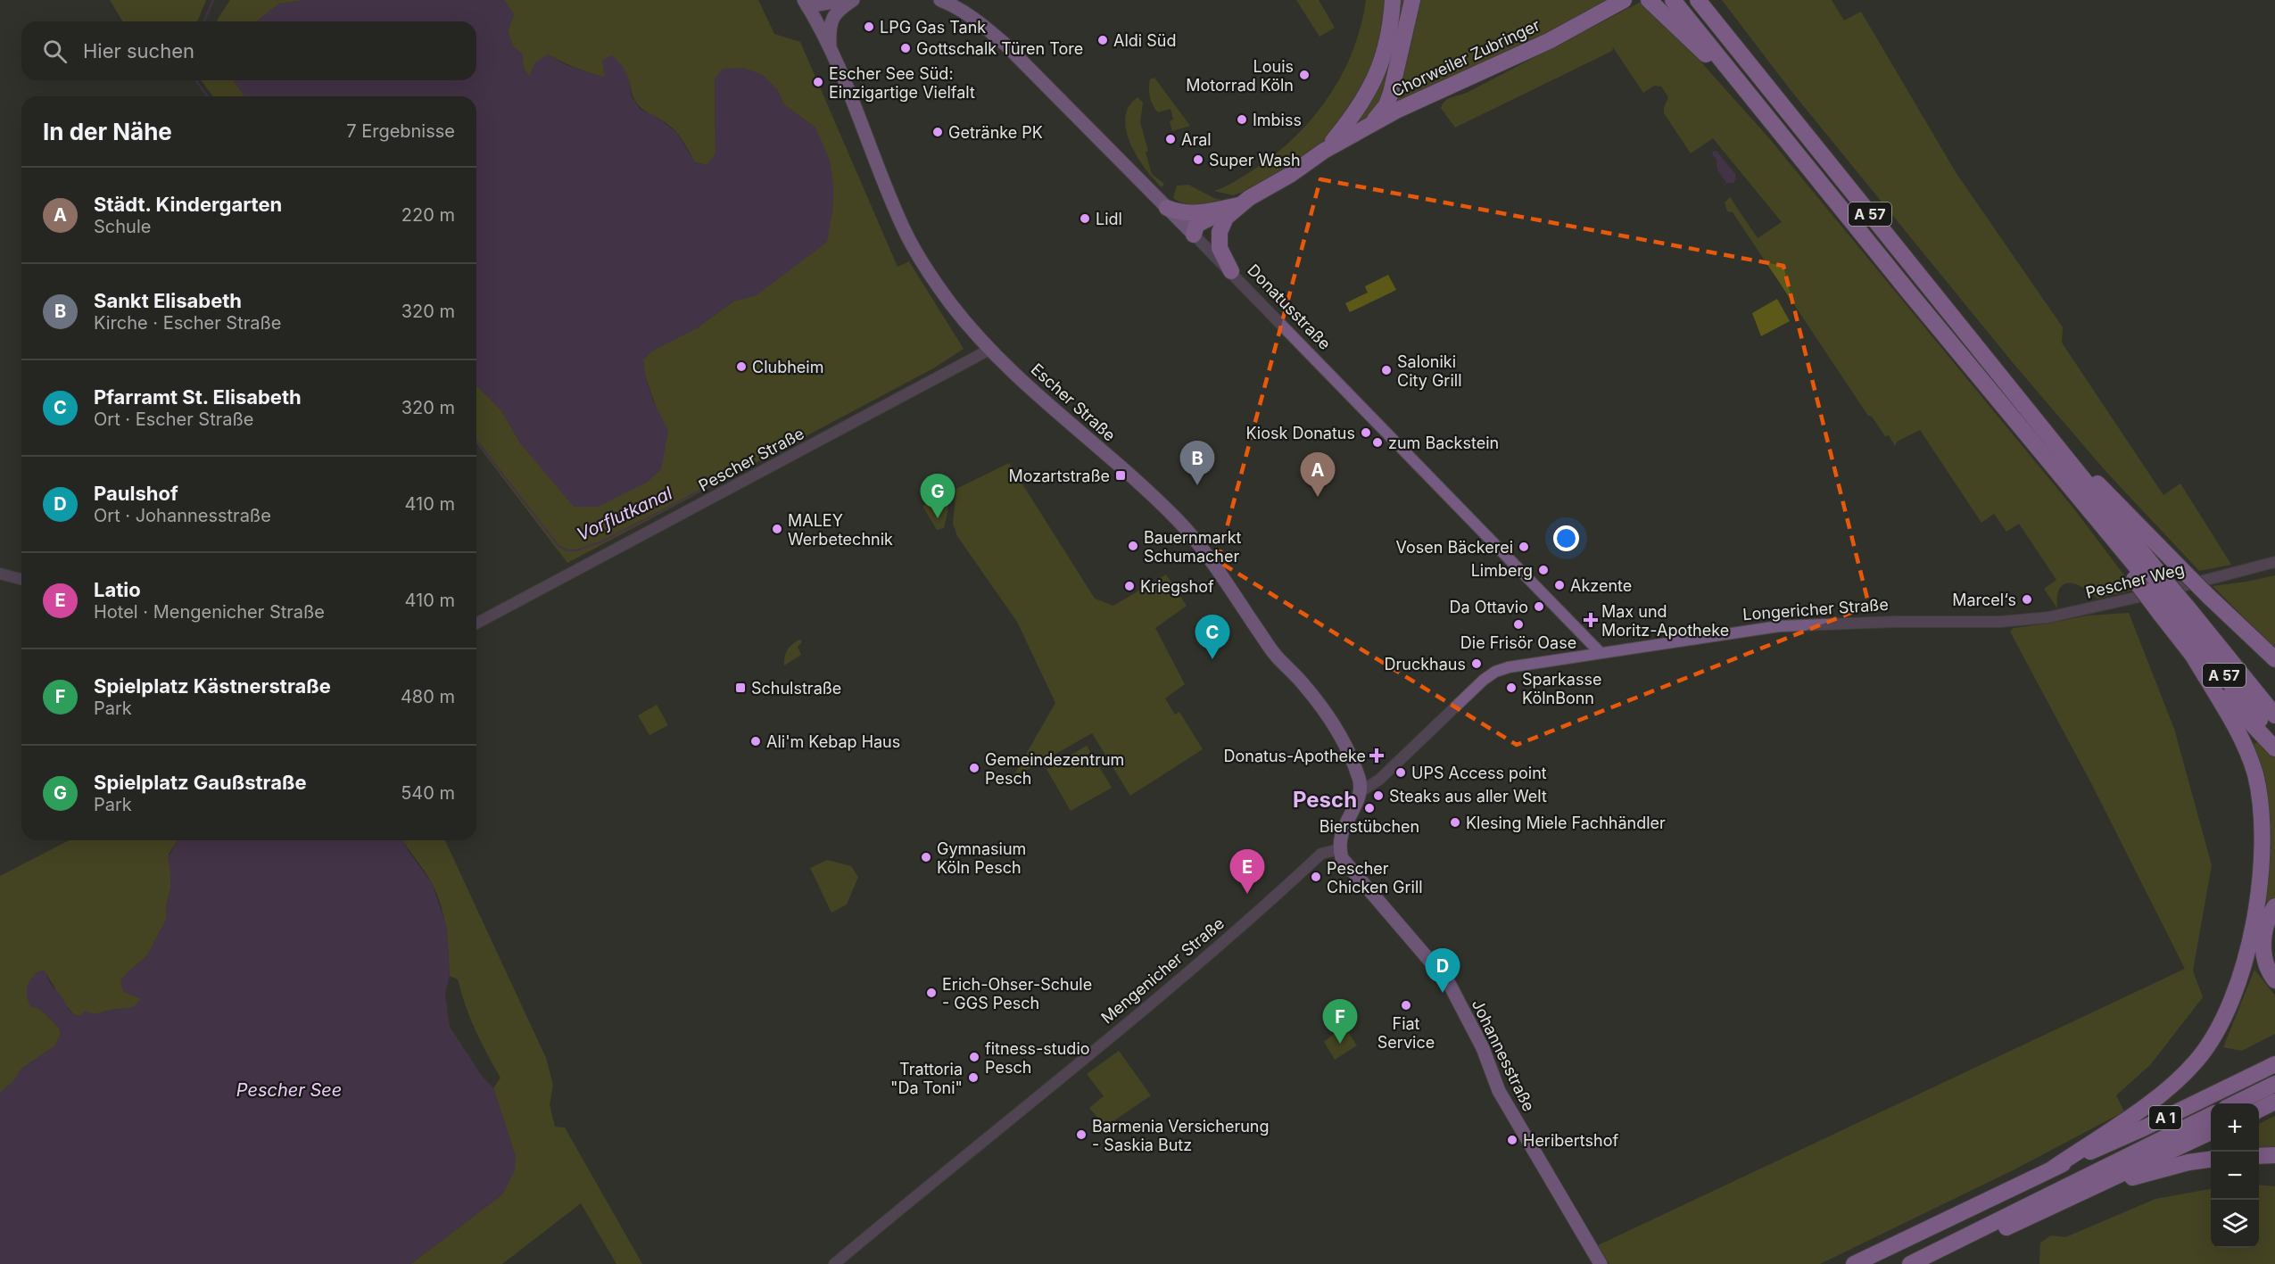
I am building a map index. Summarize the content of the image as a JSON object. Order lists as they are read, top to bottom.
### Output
{
  "streets": {
    "highway": ["Chorweiler Zubringer", "A 57", "A 1"],
    "main road": ["Donatusstraße", "Escher Straße", "Johannesstraße"],
    "street": [
      "Pescher Straße",
      "Pescher Weg",
      "Longericher Straße",
      "Mengenicher Straße"
    ]
  },
  "crossings": [
    ["Chorweiler Zubringer", "Donatusstraße"],
    ["Donatusstraße", "Longericher Straße"],
    ["Escher Straße", "Pescher Straße"],
    ["Escher Straße", "Longericher Straße"],
    ["Pescher Weg", "Longericher Straße"],
    ["Mengenicher Straße", "Johannesstraße"]
  ],
  "districts": ["Pesch"],
  "water": ["Vorflutkanal", "Pescher See"],
  "places": {
    "other": [
      "LPG Gas Tank",
      "Aldi Süd",
      "Gottschalk Türen Tore",
      "Louis Motorrad Köln",
      "Escher See Süd: Einzigartige Vielfalt",
      "Imbiss",
      "Getränke PK",
      "Aral",
      "Super Wash",
      "Lidl",
      "Clubheim",
      "Saloniki City Grill",
      "Kiosk Donatus",
      "zum Backstein",
      "MALEY Werbetechnik",
      "Bauernmarkt Schumacher",
      "Vosen Bäckerei",
      "Limberg",
      "Akzente",
      "Kriegshof",
      "Marcel‘s",
      "Da Ottavio",
      "Die Frisör Oase",
      "Druckhaus",
      "Sparkasse KölnBonn",
      "Ali'm Kebap Haus",
      "Gemeindezentrum Pesch",
      "UPS Access point",
      "Steaks aus aller Welt",
      "Bierstübchen",
      "Klesing Miele Fachhändler",
      "Gymnasium Köln Pesch",
      "Pescher Chicken Grill",
      "Erich-Ohser-Schule - GGS Pesch",
      "Fiat Service",
      "fitness-studio Pesch",
      "Trattoria \"Da Toni\"",
      "Barmenia Versicherung - Saskia Butz",
      "Heribertshof"
    ],
    "transit": ["Mozartstraße", "Schulstraße"],
    "health": ["Max und Moritz-Apotheke", "Donatus-Apotheke"]
  },
  "page": {
    "search": "Hier suchen",
    "heading": ["In der Nähe", "7 Ergebnisse"],
    "list": [
      {
        "mark": "A",
        "name": "Städt. Kindergarten",
        "note": "Schule",
        "value": "220 m"
      },
      {
        "mark": "B",
        "name": "Sankt Elisabeth",
        "note": "Kirche · Escher Straße",
        "value": "320 m"
      },
      {
        "mark": "C",
        "name": "Pfarramt St. Elisabeth",
        "note": "Ort · Escher Straße",
        "value": "320 m"
      },
      {
        "mark": "D",
        "name": "Paulshof",
        "note": "Ort · Johannesstraße",
        "value": "410 m"
      },
      {
        "mark": "E",
        "name": "Latio",
        "note": "Hotel · Mengenicher Straße",
        "value": "410 m"
      },
      {
        "mark": "F",
        "name": "Spielplatz Kästnerstraße",
        "note": "Park",
        "value": "480 m"
      },
      {
        "mark": "G",
        "name": "Spielplatz Gaußstraße",
        "note": "Park",
        "value": "540 m"
      }
    ],
    "pins": [
      "B",
      "A",
      "G",
      "C",
      "E",
      "D",
      "F"
    ],
    "map_buttons": ["+", "−"]
  }
}
